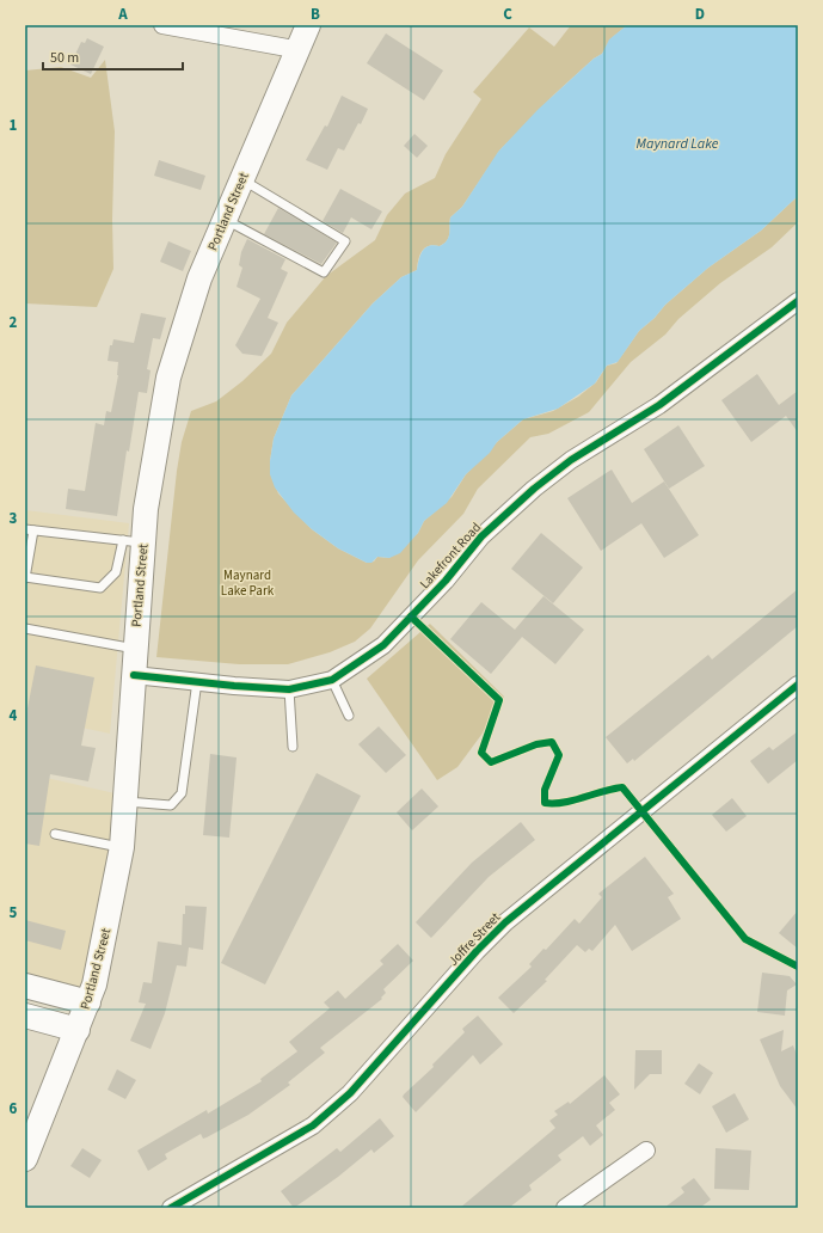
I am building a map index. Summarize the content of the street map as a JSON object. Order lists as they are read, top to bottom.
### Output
{
  "streets": {
    "main road": ["Portland Street"],
    "street": ["Lakefront Road", "Joffre Street"]
  },
  "crossings": [
    ["Portland Street", "Lakefront Road"]
  ],
  "water": ["Maynard Lake"],
  "parks": ["Maynard Lake Park"],
  "scale_bar": "50 m",
  "grid": {
    "columns": [
      "A",
      "B",
      "C",
      "D"
    ],
    "rows": [
      "1",
      "2",
      "3",
      "4",
      "5",
      "6"
    ]
  }
}
